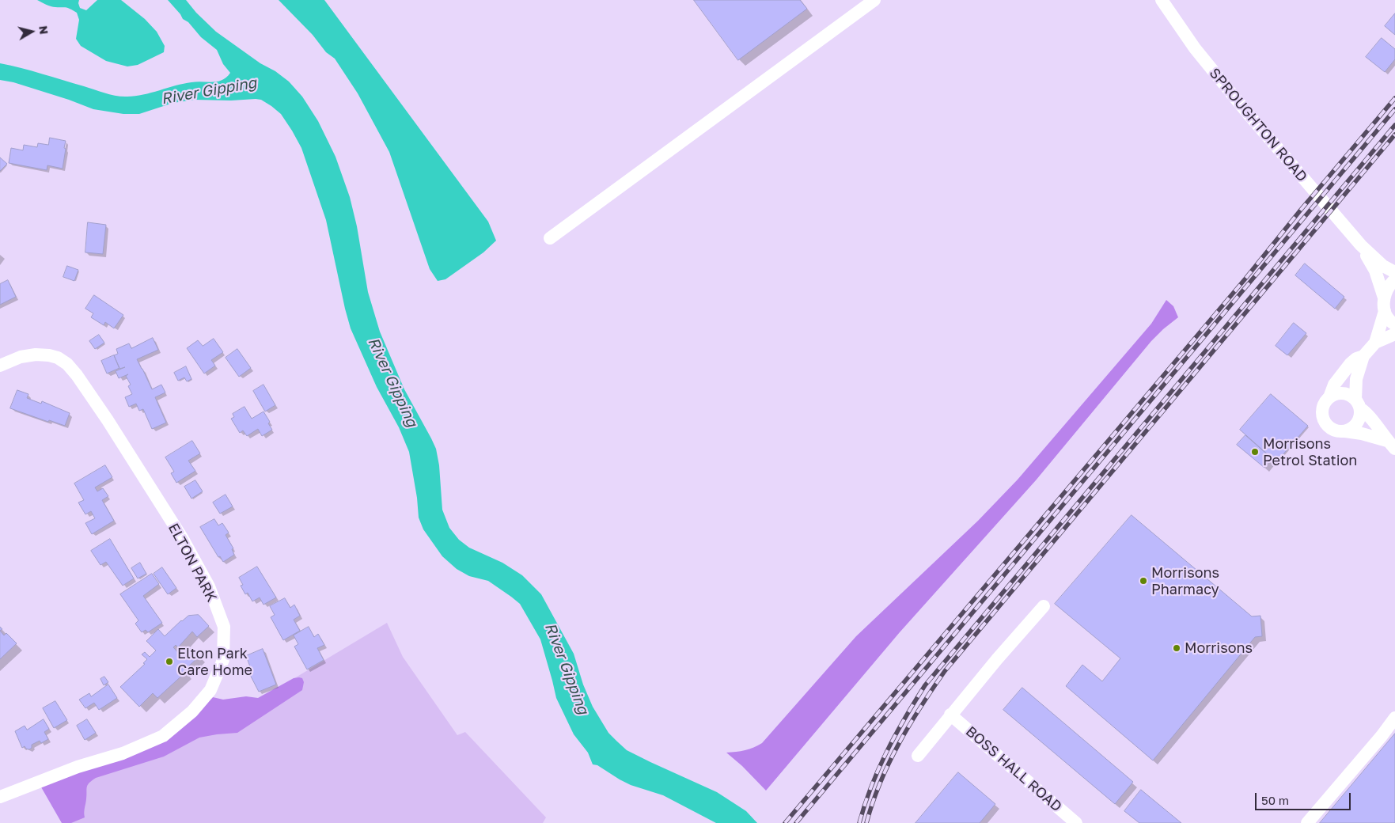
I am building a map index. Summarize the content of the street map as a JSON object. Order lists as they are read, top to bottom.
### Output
{
  "streets": {
    "street": ["SPROUGHTON ROAD", "ELTON PARK", "BOSS HALL ROAD"]
  },
  "water": ["River Gipping"],
  "places": [
    "Morrisons Petrol Station",
    "Morrisons Pharmacy",
    "Morrisons",
    "Elton Park Care Home"
  ],
  "scale_bar": "50 m",
  "north": "right"
}
